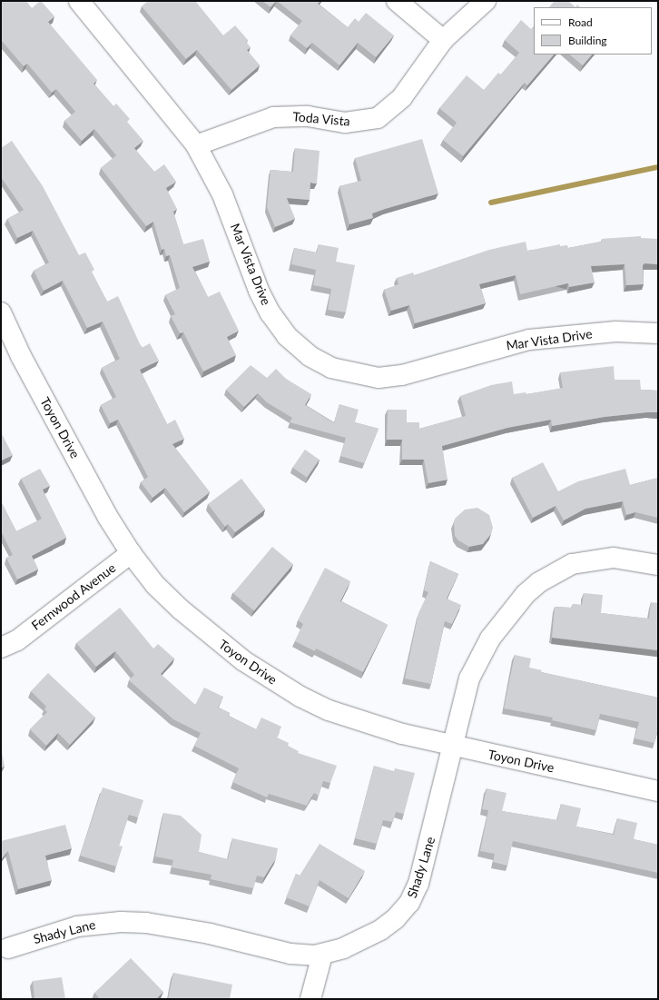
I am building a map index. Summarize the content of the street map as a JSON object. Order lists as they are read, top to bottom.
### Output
{
  "streets": {
    "street": [
      "Toda Vista",
      "Mar Vista Drive",
      "Toyon Drive",
      "Fernwood Avenue",
      "Shady Lane"
    ]
  },
  "crossings": [
    ["Toda Vista", "Mar Vista Drive"],
    ["Toyon Drive", "Fernwood Avenue"],
    ["Toyon Drive", "Shady Lane"]
  ],
  "legend": ["Road", "Building"]
}
